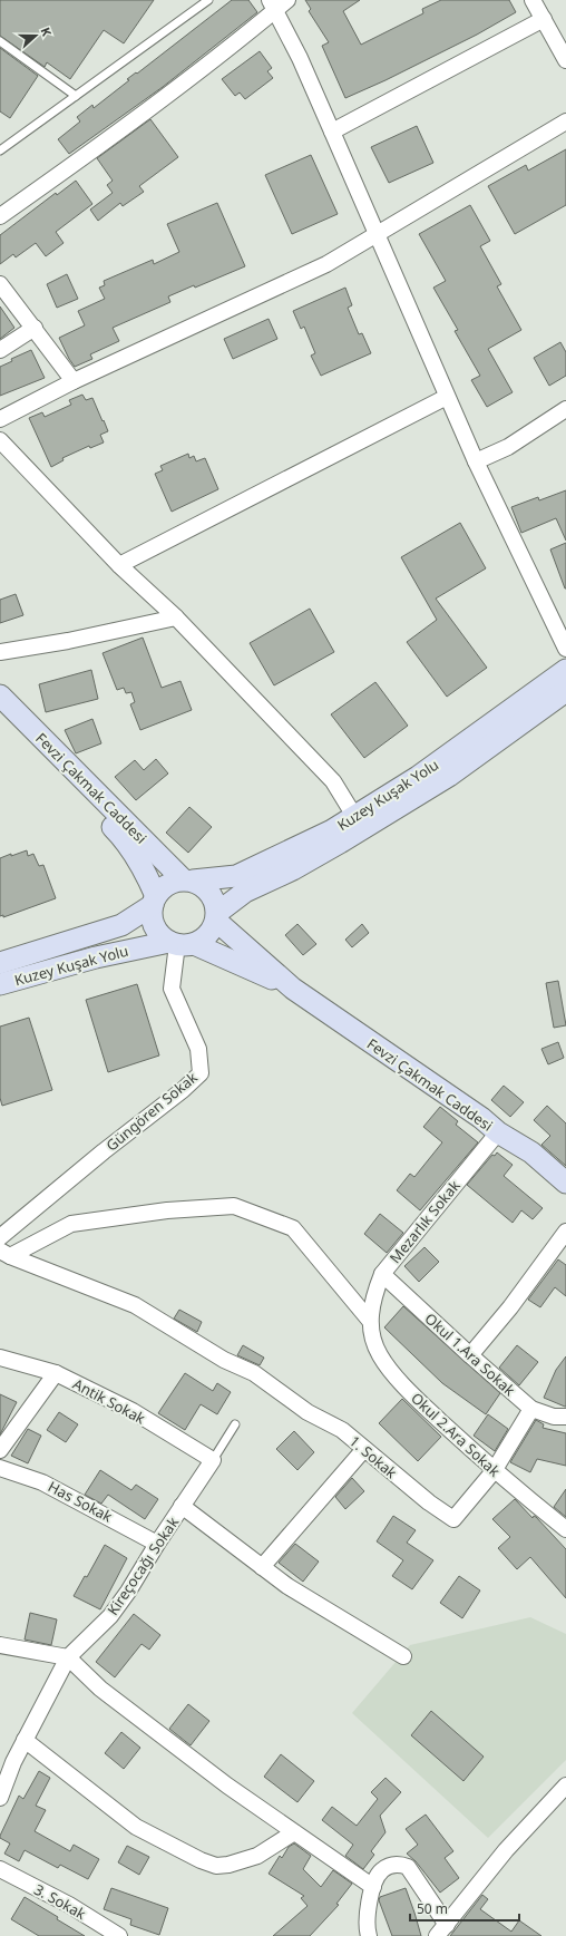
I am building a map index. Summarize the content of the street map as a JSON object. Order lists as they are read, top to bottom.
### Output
{
  "streets": {
    "main road": ["Fevzi Çakmak Caddesi", "Kuzey Kuşak Yolu"],
    "street": [
      "Güngören Sokak",
      "Mezarlık Sokak",
      "Okul 1.Ara Sokak",
      "Antik Sokak",
      "Okul 2.Ara Sokak",
      "1. Sokak",
      "Has Sokak",
      "Kireçocağı Sokak",
      "3. Sokak"
    ]
  },
  "crossings": [
    ["Fevzi Çakmak Caddesi", "Kuzey Kuşak Yolu"],
    ["Fevzi Çakmak Caddesi", "Güngören Sokak"],
    ["Fevzi Çakmak Caddesi", "Mezarlık Sokak"],
    ["Kuzey Kuşak Yolu", "Güngören Sokak"],
    ["Mezarlık Sokak", "Okul 1.Ara Sokak"],
    ["Mezarlık Sokak", "Okul 2.Ara Sokak"],
    ["Antik Sokak", "Kireçocağı Sokak"],
    ["Okul 2.Ara Sokak", "1. Sokak"],
    ["Has Sokak", "Kireçocağı Sokak"]
  ],
  "scale_bar": "50 m",
  "north": "right"
}
